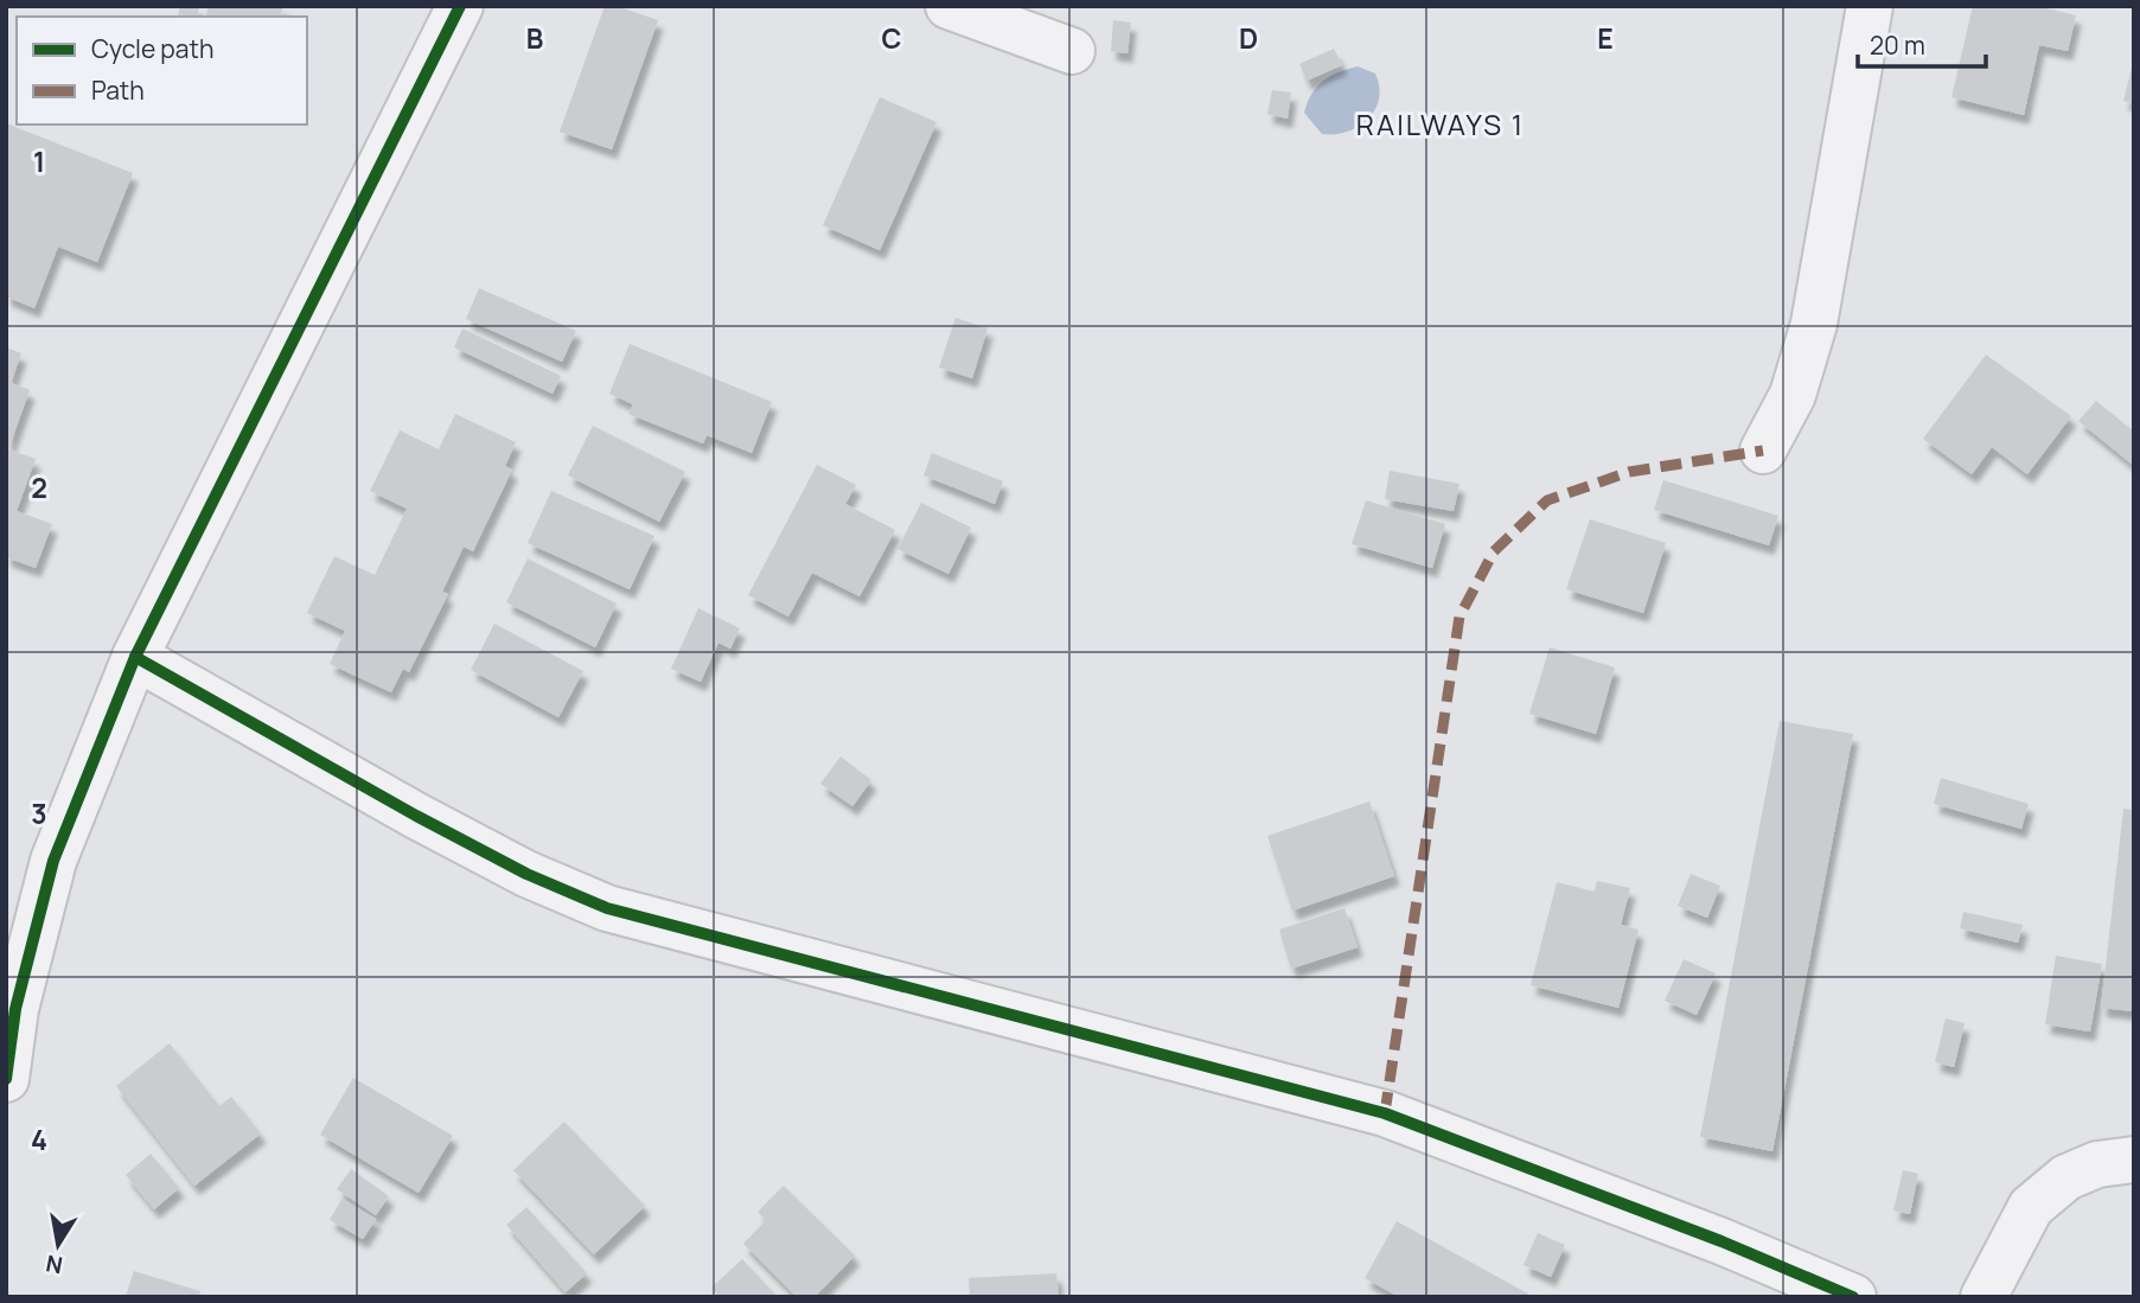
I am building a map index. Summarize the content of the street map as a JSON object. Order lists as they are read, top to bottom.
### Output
{
  "districts": ["RAILWAYS 1"],
  "legend": ["Cycle path", "Path"],
  "scale_bar": "20 m",
  "north": "bottom",
  "grid": {
    "columns": [
      "B",
      "C",
      "D",
      "E"
    ],
    "rows": [
      "1",
      "2",
      "3",
      "4"
    ]
  }
}
